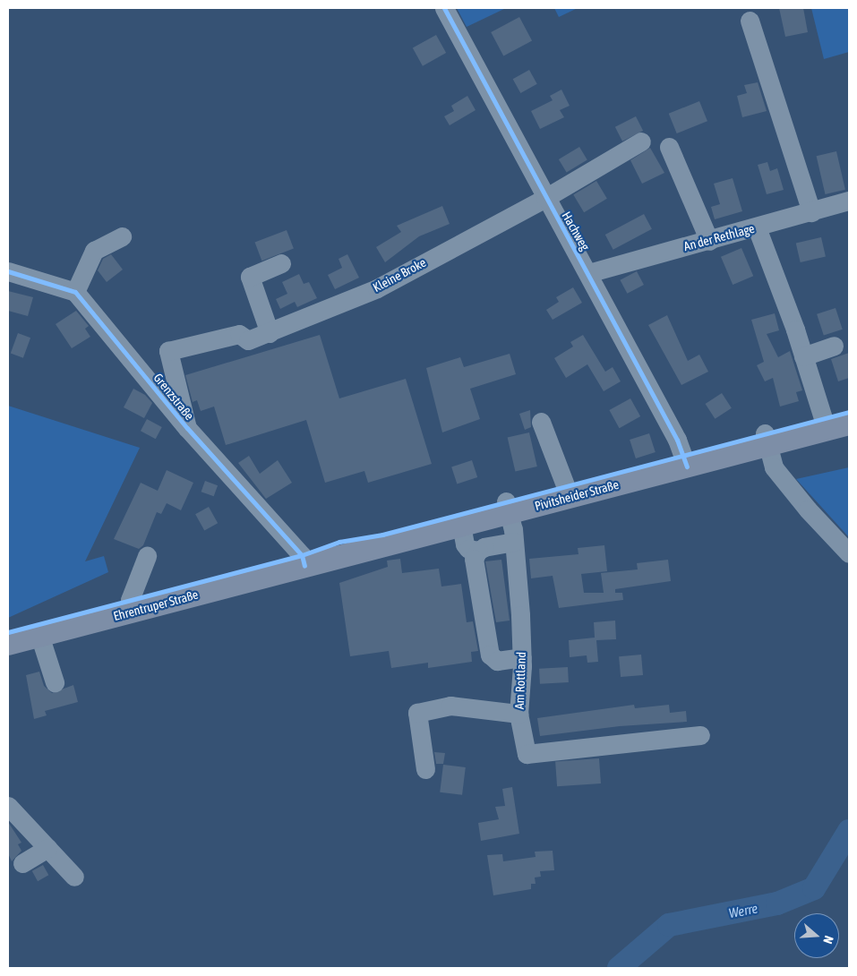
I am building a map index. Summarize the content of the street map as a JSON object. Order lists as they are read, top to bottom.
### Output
{
  "streets": {
    "main road": ["Pivitsheider Straße", "Ehrentruper Straße"],
    "street": [
      "Hachweg",
      "An der Rethlage",
      "Kleine Broke",
      "Grenzstraße",
      "Am Rottland"
    ]
  },
  "crossings": [
    ["Hachweg", "An der Rethlage"],
    ["Hachweg", "Kleine Broke"],
    ["Hachweg", "Pivitsheider Straße"],
    ["Kleine Broke", "Grenzstraße"],
    ["Grenzstraße", "Pivitsheider Straße"],
    ["Grenzstraße", "Ehrentruper Straße"],
    ["Pivitsheider Straße", "Ehrentruper Straße"],
    ["Pivitsheider Straße", "Am Rottland"]
  ],
  "water": ["Werre"],
  "north": "right"
}
